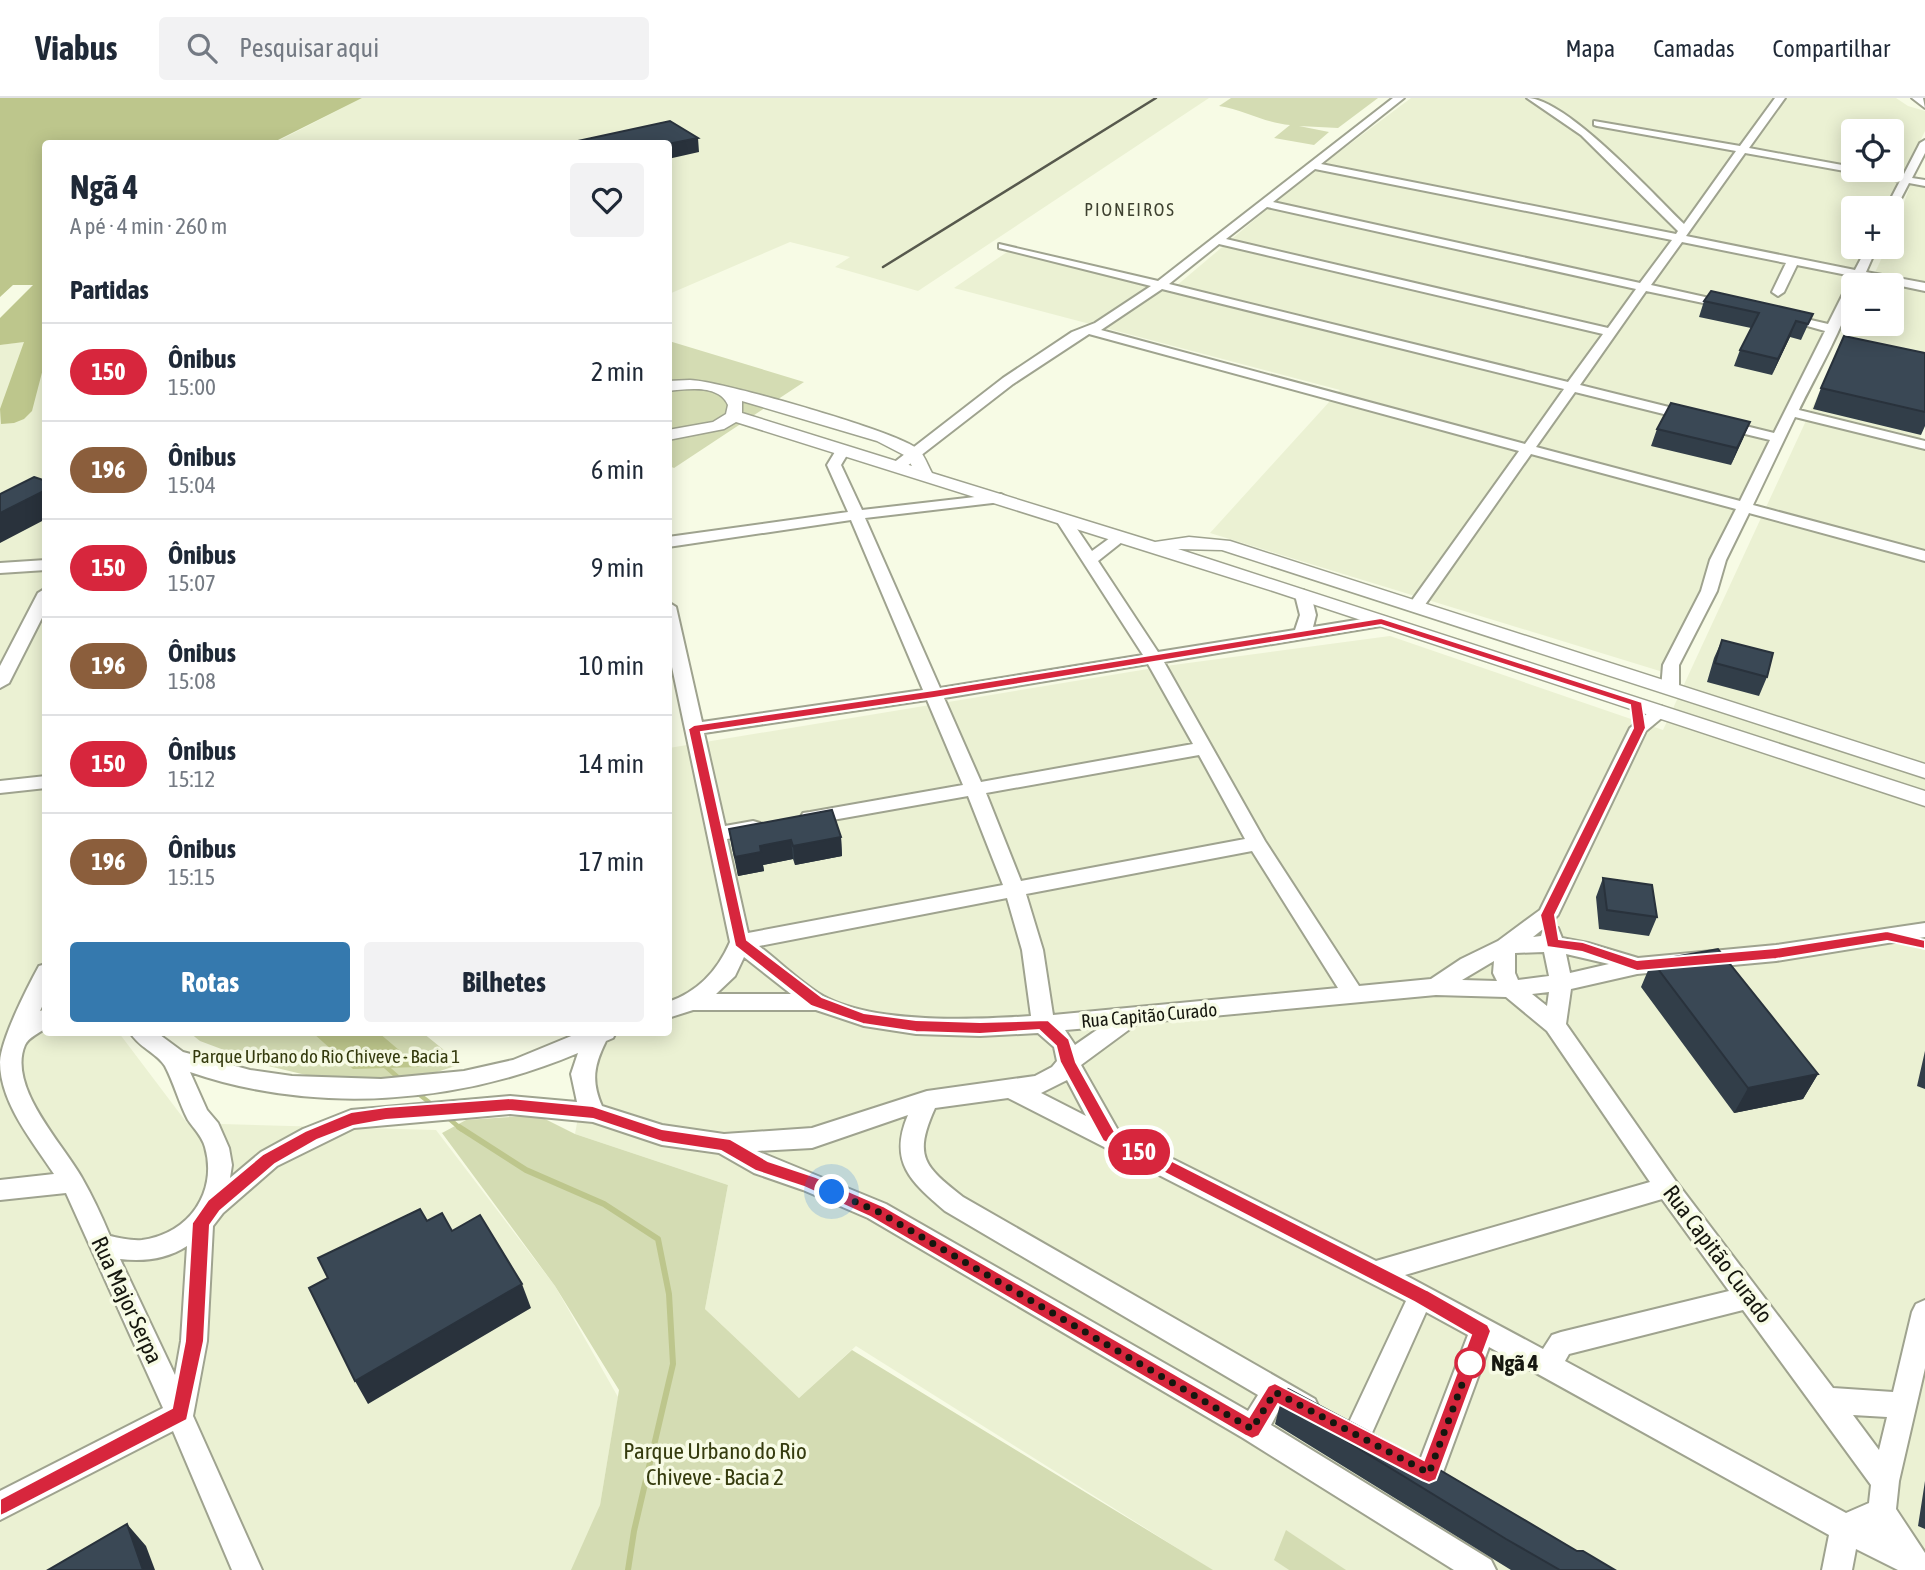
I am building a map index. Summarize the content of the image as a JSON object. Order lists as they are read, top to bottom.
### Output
{
  "streets": {
    "street": ["Rua Capitão Curado", "Rua Major Serpa"]
  },
  "districts": ["PIONEIROS"],
  "parks": ["Parque Urbano do Rio Chiveve - Bacia 1", "Parque Urbano do Rio Chiveve - Bacia 2"],
  "places": ["Ngã 4"],
  "lines": ["bus line 150"],
  "page": {
    "header": "Viabus",
    "search": "Pesquisar aqui",
    "nav": ["Mapa", "Camadas", "Compartilhar"],
    "on_map": "150",
    "map_buttons": ["+", "−"],
    "heading": [
      ["Ngã 4", "A pé · 4 min · 260 m"],
      "Partidas"
    ],
    "list": [
      {
        "mark": "150",
        "name": "Ônibus",
        "note": "15:00",
        "value": "2 min"
      },
      {
        "mark": "196",
        "name": "Ônibus",
        "note": "15:04",
        "value": "6 min"
      },
      {
        "mark": "150",
        "name": "Ônibus",
        "note": "15:07",
        "value": "9 min"
      },
      {
        "mark": "196",
        "name": "Ônibus",
        "note": "15:08",
        "value": "10 min"
      },
      {
        "mark": "150",
        "name": "Ônibus",
        "note": "15:12",
        "value": "14 min"
      },
      {
        "mark": "196",
        "name": "Ônibus",
        "note": "15:15",
        "value": "17 min"
      }
    ],
    "buttons": ["Rotas", "Bilhetes"]
  }
}
